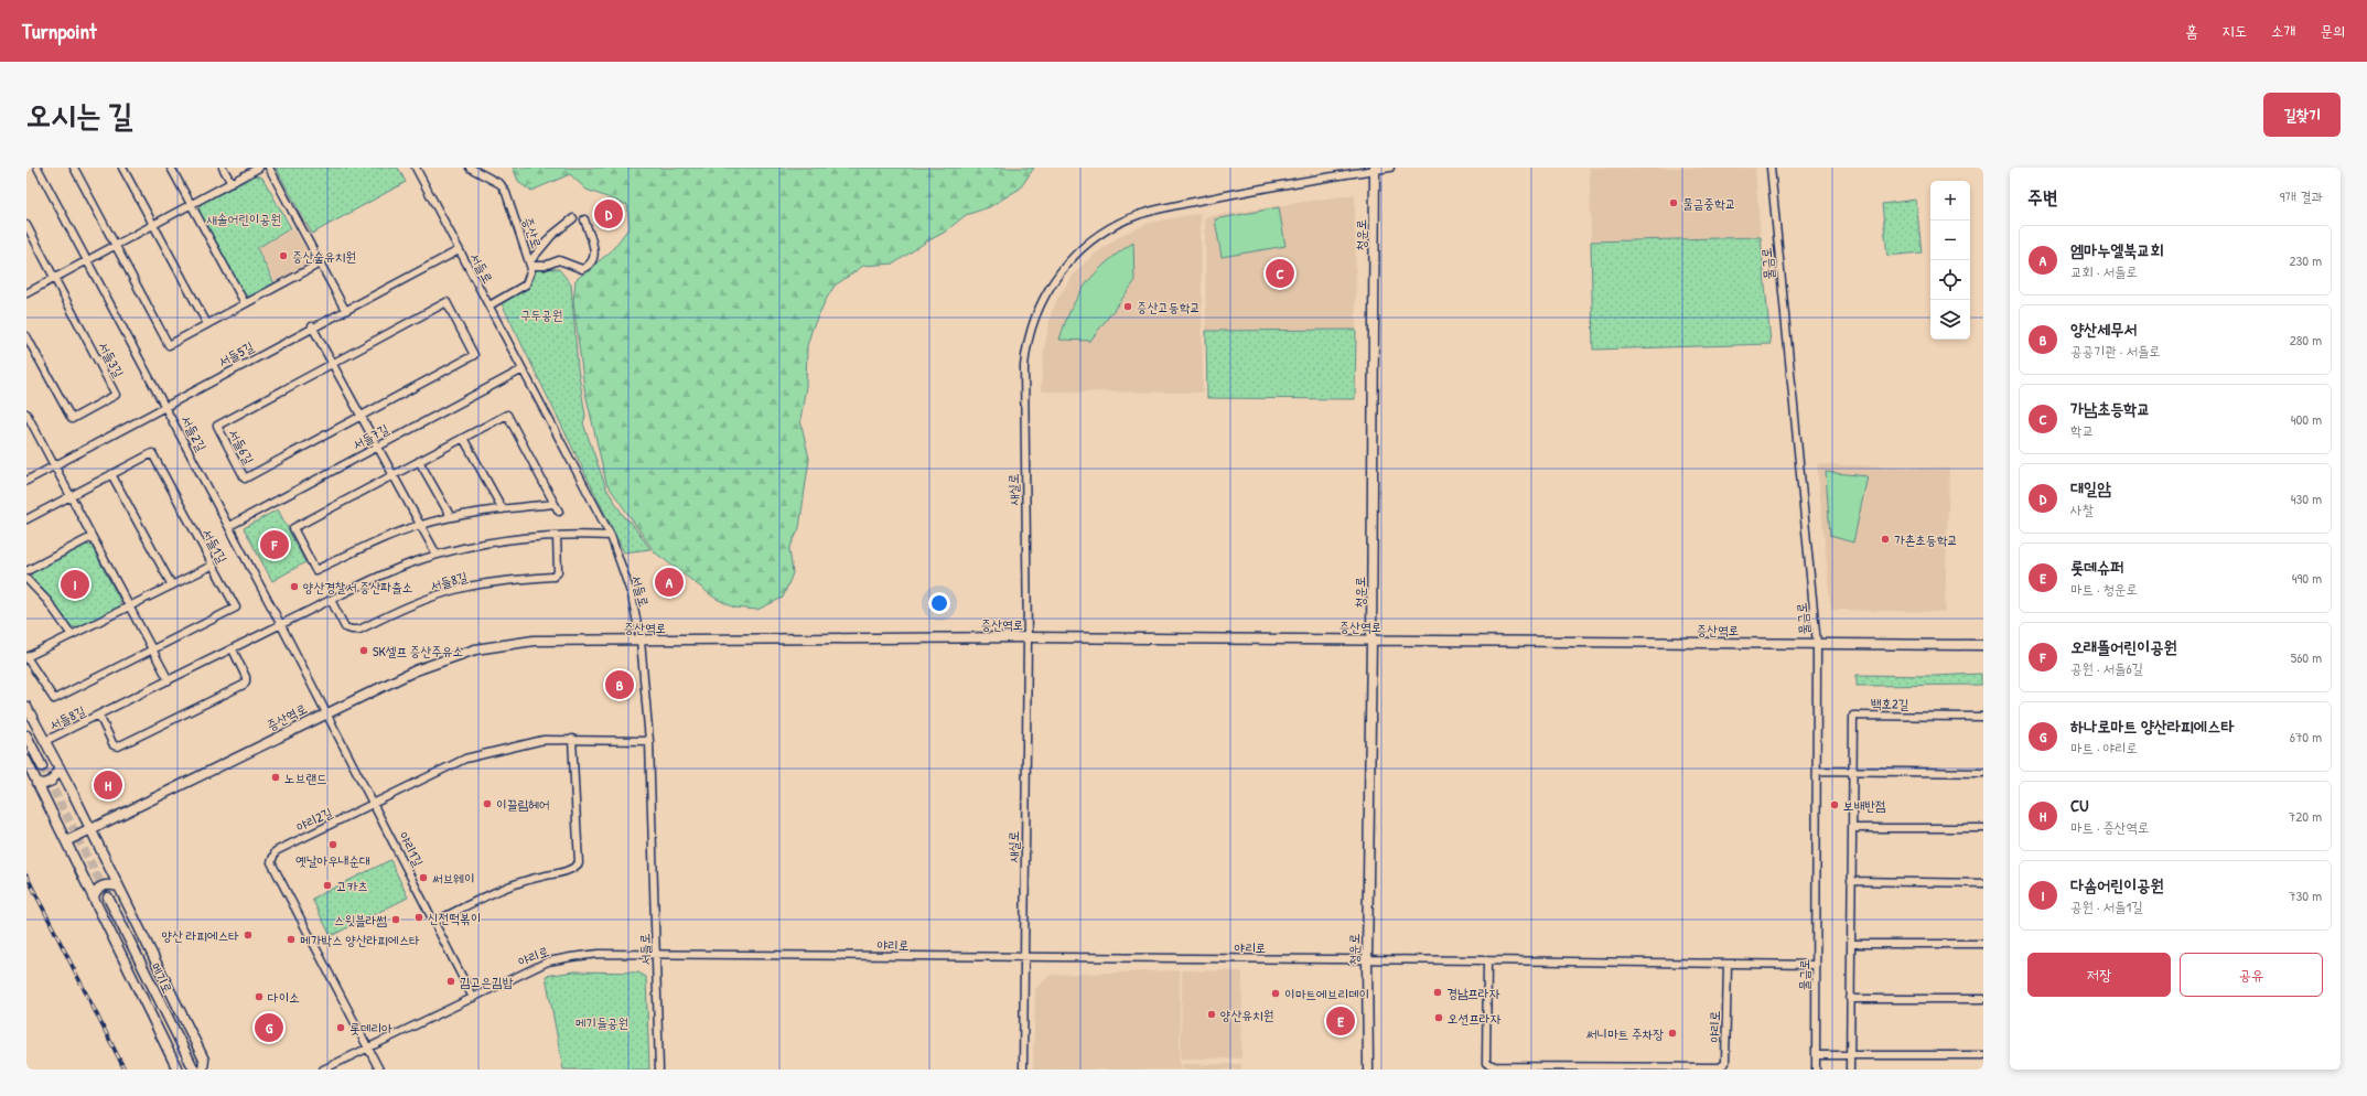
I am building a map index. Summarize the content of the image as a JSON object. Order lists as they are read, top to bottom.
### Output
{
  "streets": {
    "street": [
      "증산로",
      "청운로",
      "물금로",
      "서들로",
      "서들5길",
      "서들3길",
      "서들2길",
      "서들7길",
      "서들6길",
      "새실로",
      "서들1길",
      "서들8길",
      "증산역로",
      "백호2길",
      "야리2길",
      "야리1길",
      "야리로",
      "메기로"
    ]
  },
  "crossings": [
    ["증산로", "서들로"],
    ["청운로", "새실로"],
    ["청운로", "증산역로"],
    ["청운로", "야리로"],
    ["물금로", "증산역로"],
    ["물금로", "야리로"],
    ["서들로", "서들5길"],
    ["서들로", "서들7길"],
    ["서들로", "서들8길"],
    ["서들로", "증산역로"],
    ["서들로", "야리2길"],
    ["서들로", "야리로"],
    ["서들5길", "서들2길"],
    ["서들2길", "서들7길"],
    ["서들2길", "서들8길"],
    ["서들2길", "증산역로"],
    ["서들2길", "야리1길"],
    ["새실로", "증산역로"],
    ["새실로", "야리로"],
    ["증산역로", "야리1길"],
    ["야리2길", "야리1길"],
    ["야리2길", "야리로"],
    ["야리1길", "야리로"]
  ],
  "parks": ["새솔어린이공원", "구두공원", "메기들공원"],
  "places": [
    "물금중학교",
    "증산숲유치원",
    "증산고등학교",
    "가촌초등학교",
    "양산경찰서 증산파출소",
    "SK셀프 증산주유소",
    "노브랜드",
    "이끌림헤어",
    "보배반점",
    "옛날아우내순대",
    "써브웨이",
    "고카츠",
    "신전떡볶이",
    "스윗블라썸",
    "양산 라피에스타",
    "메가박스 양산라피에스타",
    "김고은김밥",
    "경남프라자",
    "이마트에브리데이",
    "다이소",
    "양산유치원",
    "오션프라자",
    "롯데리아",
    "써니마트 주차장"
  ],
  "page": {
    "header": "Turnpoint",
    "nav": [
      "홈",
      "지도",
      "소개",
      "문의"
    ],
    "buttons": [
      "길찾기",
      ["저장", "공유"]
    ],
    "title": "오시는 길",
    "heading": ["주변", "9개 결과"],
    "map_buttons": ["+", "−"],
    "pins": [
      "D",
      "C",
      "F",
      "A",
      "I",
      "B",
      "H",
      "E",
      "G"
    ],
    "list": [
      {
        "mark": "A",
        "name": "엠마누엘북교회",
        "note": "교회 · 서들로",
        "value": "230 m"
      },
      {
        "mark": "B",
        "name": "양산세무서",
        "note": "공공기관 · 서들로",
        "value": "280 m"
      },
      {
        "mark": "C",
        "name": "가남초등학교",
        "note": "학교",
        "value": "400 m"
      },
      {
        "mark": "D",
        "name": "대일암",
        "note": "사찰",
        "value": "430 m"
      },
      {
        "mark": "E",
        "name": "롯데슈퍼",
        "note": "마트 · 청운로",
        "value": "490 m"
      },
      {
        "mark": "F",
        "name": "오래뜰어린이공원",
        "note": "공원 · 서들6길",
        "value": "560 m"
      },
      {
        "mark": "G",
        "name": "하나로마트 양산라피에스타",
        "note": "마트 · 야리로",
        "value": "670 m"
      },
      {
        "mark": "H",
        "name": "CU",
        "note": "마트 · 증산역로",
        "value": "720 m"
      },
      {
        "mark": "I",
        "name": "다솜어린이공원",
        "note": "공원 · 서들1길",
        "value": "730 m"
      }
    ]
  }
}
